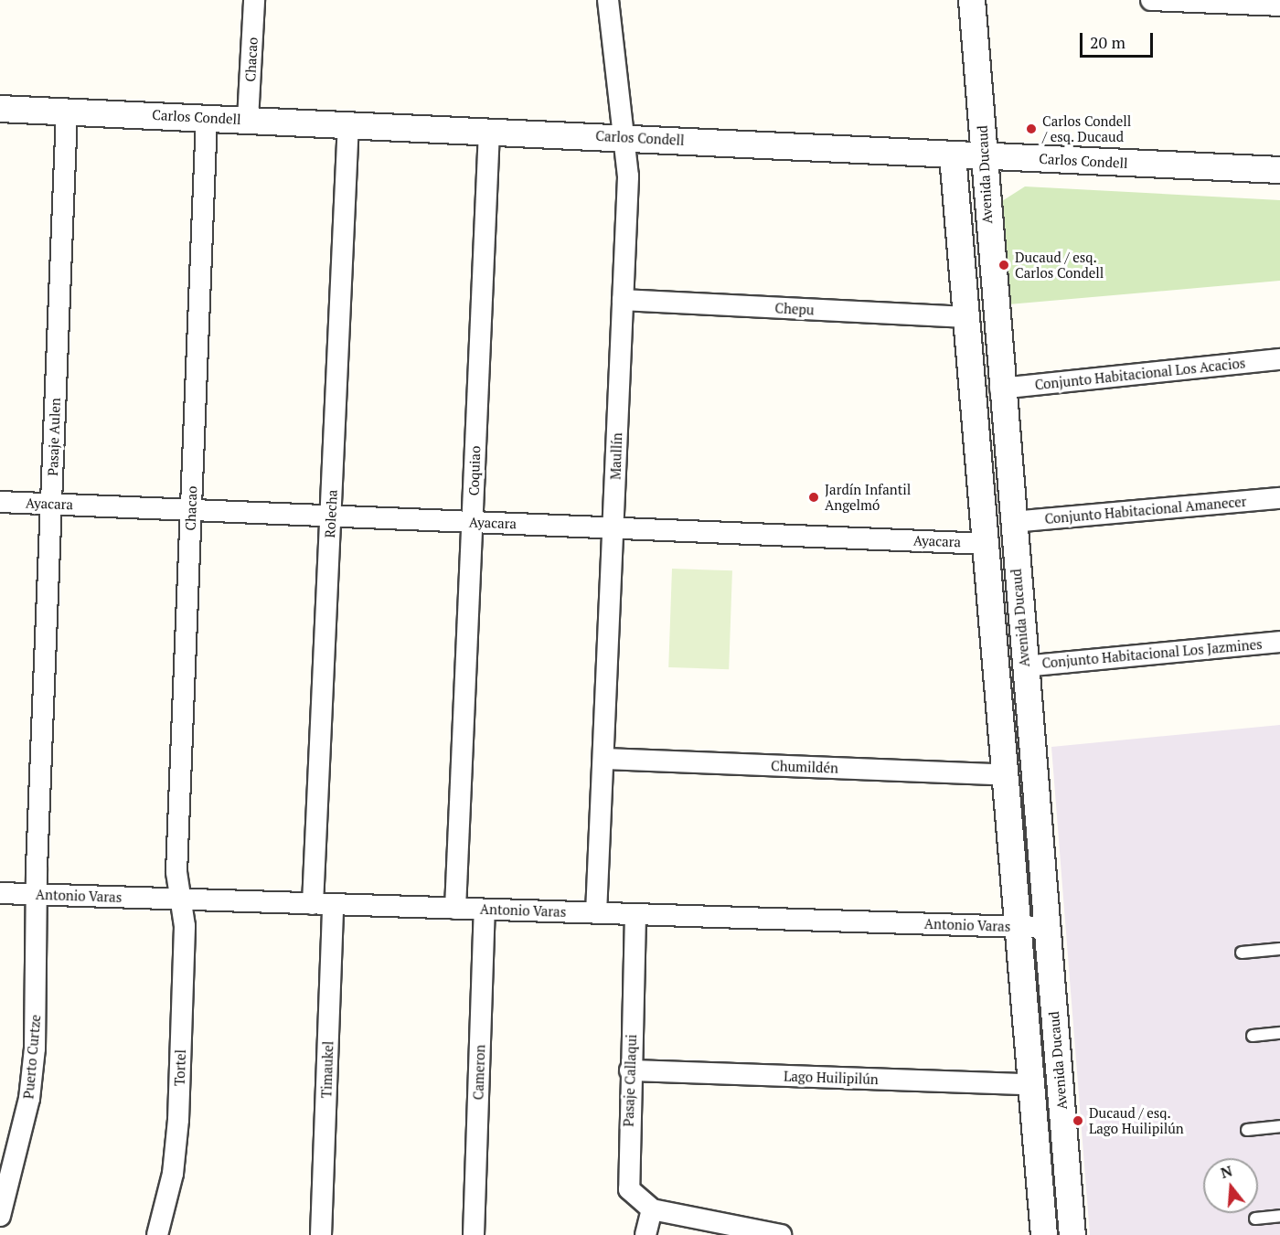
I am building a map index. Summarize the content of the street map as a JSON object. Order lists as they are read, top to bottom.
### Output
{
  "streets": {
    "street": [
      "Chacao",
      "Carlos Condell",
      "Avenida Ducaud",
      "Chepu",
      "Conjunto Habitacional Los Acacios",
      "Pasaje Aulen",
      "Maullín",
      "Coquiao",
      "Ayacara",
      "Conjunto Habitacional Amanecer",
      "Rolecha",
      "Conjunto Habitacional Los Jazmines",
      "Chumildén",
      "Antonio Varas",
      "Puerto Curtze",
      "Tortel",
      "Timaukel",
      "Cameron",
      "Lago Huilipilún",
      "Pasaje Callaqui"
    ]
  },
  "crossings": [
    ["Chacao", "Carlos Condell"],
    ["Chacao", "Ayacara"],
    ["Chacao", "Antonio Varas"],
    ["Chacao", "Tortel"],
    ["Carlos Condell", "Avenida Ducaud"],
    ["Carlos Condell", "Pasaje Aulen"],
    ["Carlos Condell", "Maullín"],
    ["Carlos Condell", "Coquiao"],
    ["Carlos Condell", "Rolecha"],
    ["Avenida Ducaud", "Chepu"],
    ["Avenida Ducaud", "Conjunto Habitacional Los Acacios"],
    ["Avenida Ducaud", "Ayacara"],
    ["Avenida Ducaud", "Conjunto Habitacional Amanecer"],
    ["Avenida Ducaud", "Conjunto Habitacional Los Jazmines"],
    ["Avenida Ducaud", "Chumildén"],
    ["Avenida Ducaud", "Antonio Varas"],
    ["Avenida Ducaud", "Lago Huilipilún"],
    ["Chepu", "Maullín"],
    ["Pasaje Aulen", "Ayacara"],
    ["Pasaje Aulen", "Antonio Varas"],
    ["Pasaje Aulen", "Puerto Curtze"],
    ["Maullín", "Ayacara"],
    ["Maullín", "Chumildén"],
    ["Maullín", "Antonio Varas"],
    ["Coquiao", "Ayacara"],
    ["Coquiao", "Antonio Varas"],
    ["Ayacara", "Rolecha"],
    ["Rolecha", "Antonio Varas"],
    ["Rolecha", "Timaukel"],
    ["Antonio Varas", "Puerto Curtze"],
    ["Antonio Varas", "Tortel"],
    ["Antonio Varas", "Timaukel"],
    ["Antonio Varas", "Cameron"],
    ["Antonio Varas", "Pasaje Callaqui"],
    ["Lago Huilipilún", "Pasaje Callaqui"]
  ],
  "places": [
    "Carlos Condell / esq. Ducaud",
    "Ducaud / esq. Carlos Condell",
    "Jardín Infantil Angelmó",
    "Ducaud / esq. Lago Huilipilún"
  ],
  "scale_bar": "20 m",
  "north": "top"
}
